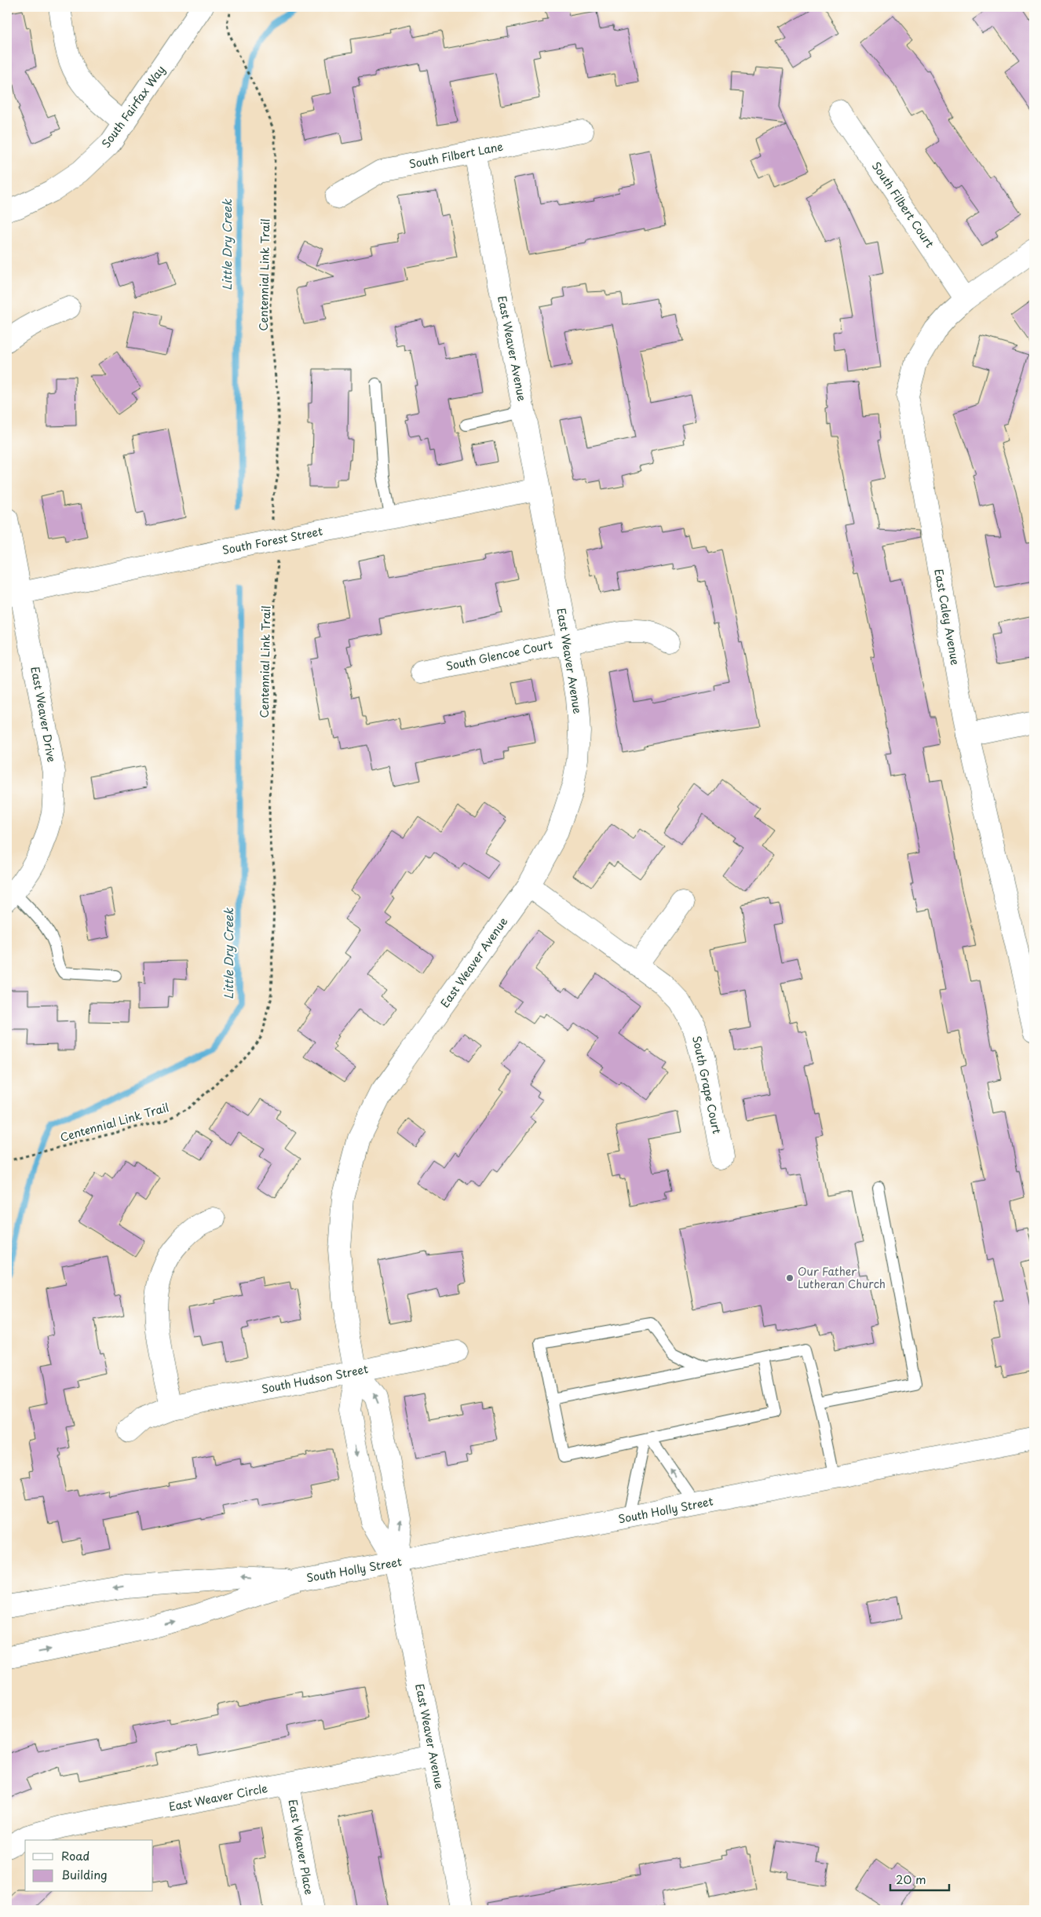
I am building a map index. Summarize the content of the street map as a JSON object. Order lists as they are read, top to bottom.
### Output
{
  "streets": {
    "street": [
      "South Fairfax Way",
      "South Filbert Lane",
      "South Filbert Court",
      "East Weaver Avenue",
      "South Forest Street",
      "East Caley Avenue",
      "South Glencoe Court",
      "East Weaver Drive",
      "South Grape Court",
      "South Hudson Street",
      "South Holly Street",
      "East Weaver Circle",
      "East Weaver Place"
    ],
    "path": ["Centennial Link Trail"]
  },
  "crossings": [
    ["South Filbert Lane", "East Weaver Avenue"],
    ["South Filbert Court", "East Caley Avenue"],
    ["Centennial Link Trail", "South Forest Street"],
    ["East Weaver Avenue", "South Forest Street"],
    ["East Weaver Avenue", "South Glencoe Court"],
    ["East Weaver Avenue", "South Grape Court"],
    ["East Weaver Avenue", "South Hudson Street"],
    ["East Weaver Avenue", "South Holly Street"],
    ["East Weaver Avenue", "East Weaver Circle"],
    ["South Forest Street", "East Weaver Drive"],
    ["East Weaver Circle", "East Weaver Place"]
  ],
  "water": ["Little Dry Creek"],
  "places": ["Our Father Lutheran Church"],
  "legend": ["Road", "Building"],
  "scale_bar": "20 m"
}
